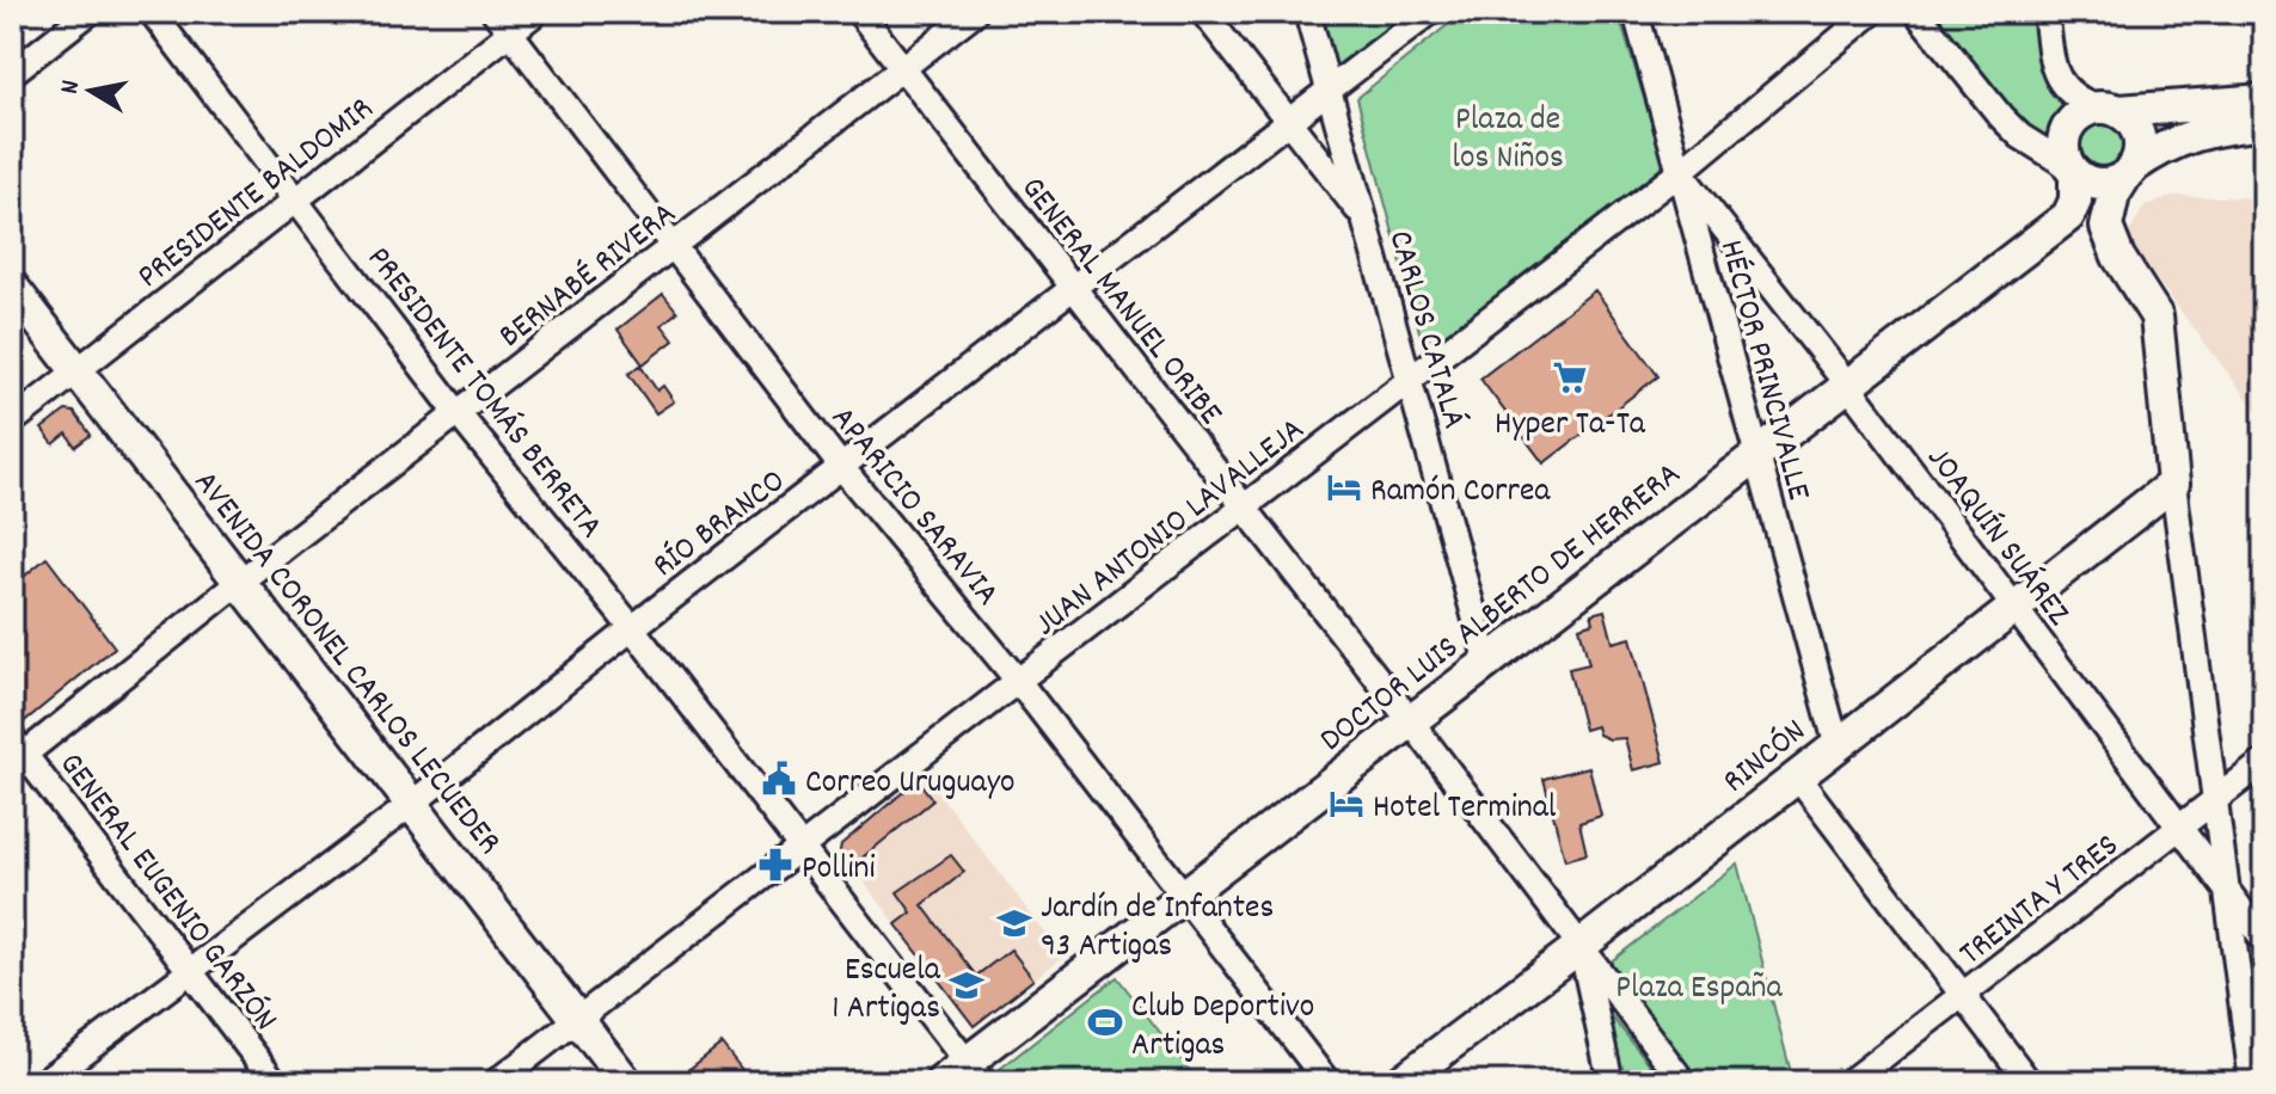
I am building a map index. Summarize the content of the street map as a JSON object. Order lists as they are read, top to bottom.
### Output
{
  "streets": {
    "main road": ["DOCTOR LUIS ALBERTO DE HERRERA", "AVENIDA CORONEL CARLOS LECUEDER", "RINCÓN"],
    "street": [
      "PRESIDENTE BALDOMIR",
      "BERNABÉ RIVERA",
      "GENERAL MANUEL ORIBE",
      "CARLOS CATALÁ",
      "HÉCTOR PRINCIVALLE",
      "PRESIDENTE TOMÁS BERRETA",
      "APARICIO SARAVIA",
      "RÍO BRANCO",
      "JUAN ANTONIO LAVALLEJA",
      "JOAQUÍN SUÁREZ",
      "GENERAL EUGENIO GARZÓN",
      "TREINTA Y TRES"
    ]
  },
  "crossings": [
    ["PRESIDENTE BALDOMIR", "PRESIDENTE TOMÁS BERRETA"],
    ["PRESIDENTE BALDOMIR", "APARICIO SARAVIA"],
    ["PRESIDENTE BALDOMIR", "AVENIDA CORONEL CARLOS LECUEDER"],
    ["BERNABÉ RIVERA", "GENERAL MANUEL ORIBE"],
    ["BERNABÉ RIVERA", "PRESIDENTE TOMÁS BERRETA"],
    ["BERNABÉ RIVERA", "APARICIO SARAVIA"],
    ["BERNABÉ RIVERA", "AVENIDA CORONEL CARLOS LECUEDER"],
    ["BERNABÉ RIVERA", "GENERAL EUGENIO GARZÓN"],
    ["GENERAL MANUEL ORIBE", "RÍO BRANCO"],
    ["GENERAL MANUEL ORIBE", "JUAN ANTONIO LAVALLEJA"],
    ["GENERAL MANUEL ORIBE", "DOCTOR LUIS ALBERTO DE HERRERA"],
    ["GENERAL MANUEL ORIBE", "RINCÓN"],
    ["CARLOS CATALÁ", "RÍO BRANCO"],
    ["CARLOS CATALÁ", "JUAN ANTONIO LAVALLEJA"],
    ["CARLOS CATALÁ", "DOCTOR LUIS ALBERTO DE HERRERA"],
    ["HÉCTOR PRINCIVALLE", "JUAN ANTONIO LAVALLEJA"],
    ["HÉCTOR PRINCIVALLE", "JOAQUÍN SUÁREZ"],
    ["HÉCTOR PRINCIVALLE", "DOCTOR LUIS ALBERTO DE HERRERA"],
    ["HÉCTOR PRINCIVALLE", "RINCÓN"],
    ["PRESIDENTE TOMÁS BERRETA", "RÍO BRANCO"],
    ["PRESIDENTE TOMÁS BERRETA", "JUAN ANTONIO LAVALLEJA"],
    ["PRESIDENTE TOMÁS BERRETA", "DOCTOR LUIS ALBERTO DE HERRERA"],
    ["APARICIO SARAVIA", "RÍO BRANCO"],
    ["APARICIO SARAVIA", "JUAN ANTONIO LAVALLEJA"],
    ["APARICIO SARAVIA", "DOCTOR LUIS ALBERTO DE HERRERA"],
    ["RÍO BRANCO", "AVENIDA CORONEL CARLOS LECUEDER"],
    ["RÍO BRANCO", "GENERAL EUGENIO GARZÓN"],
    ["JUAN ANTONIO LAVALLEJA", "JOAQUÍN SUÁREZ"],
    ["JUAN ANTONIO LAVALLEJA", "AVENIDA CORONEL CARLOS LECUEDER"],
    ["JOAQUÍN SUÁREZ", "DOCTOR LUIS ALBERTO DE HERRERA"],
    ["JOAQUÍN SUÁREZ", "RINCÓN"],
    ["JOAQUÍN SUÁREZ", "TREINTA Y TRES"]
  ],
  "parks": ["Plaza de los Niños", "Plaza España"],
  "places": {
    "supermarket": ["Hyper Ta-Ta"],
    "hotel": ["Ramón Correa", "Hotel Terminal"],
    "public building": ["Correo Uruguayo"],
    "pharmacy": ["Pollini"],
    "school or university": ["Jardín de Infantes 93 Artigas", "Escuela 1 Artigas"],
    "sports": ["Club Deportivo Artigas"]
  },
  "north": "left"
}
